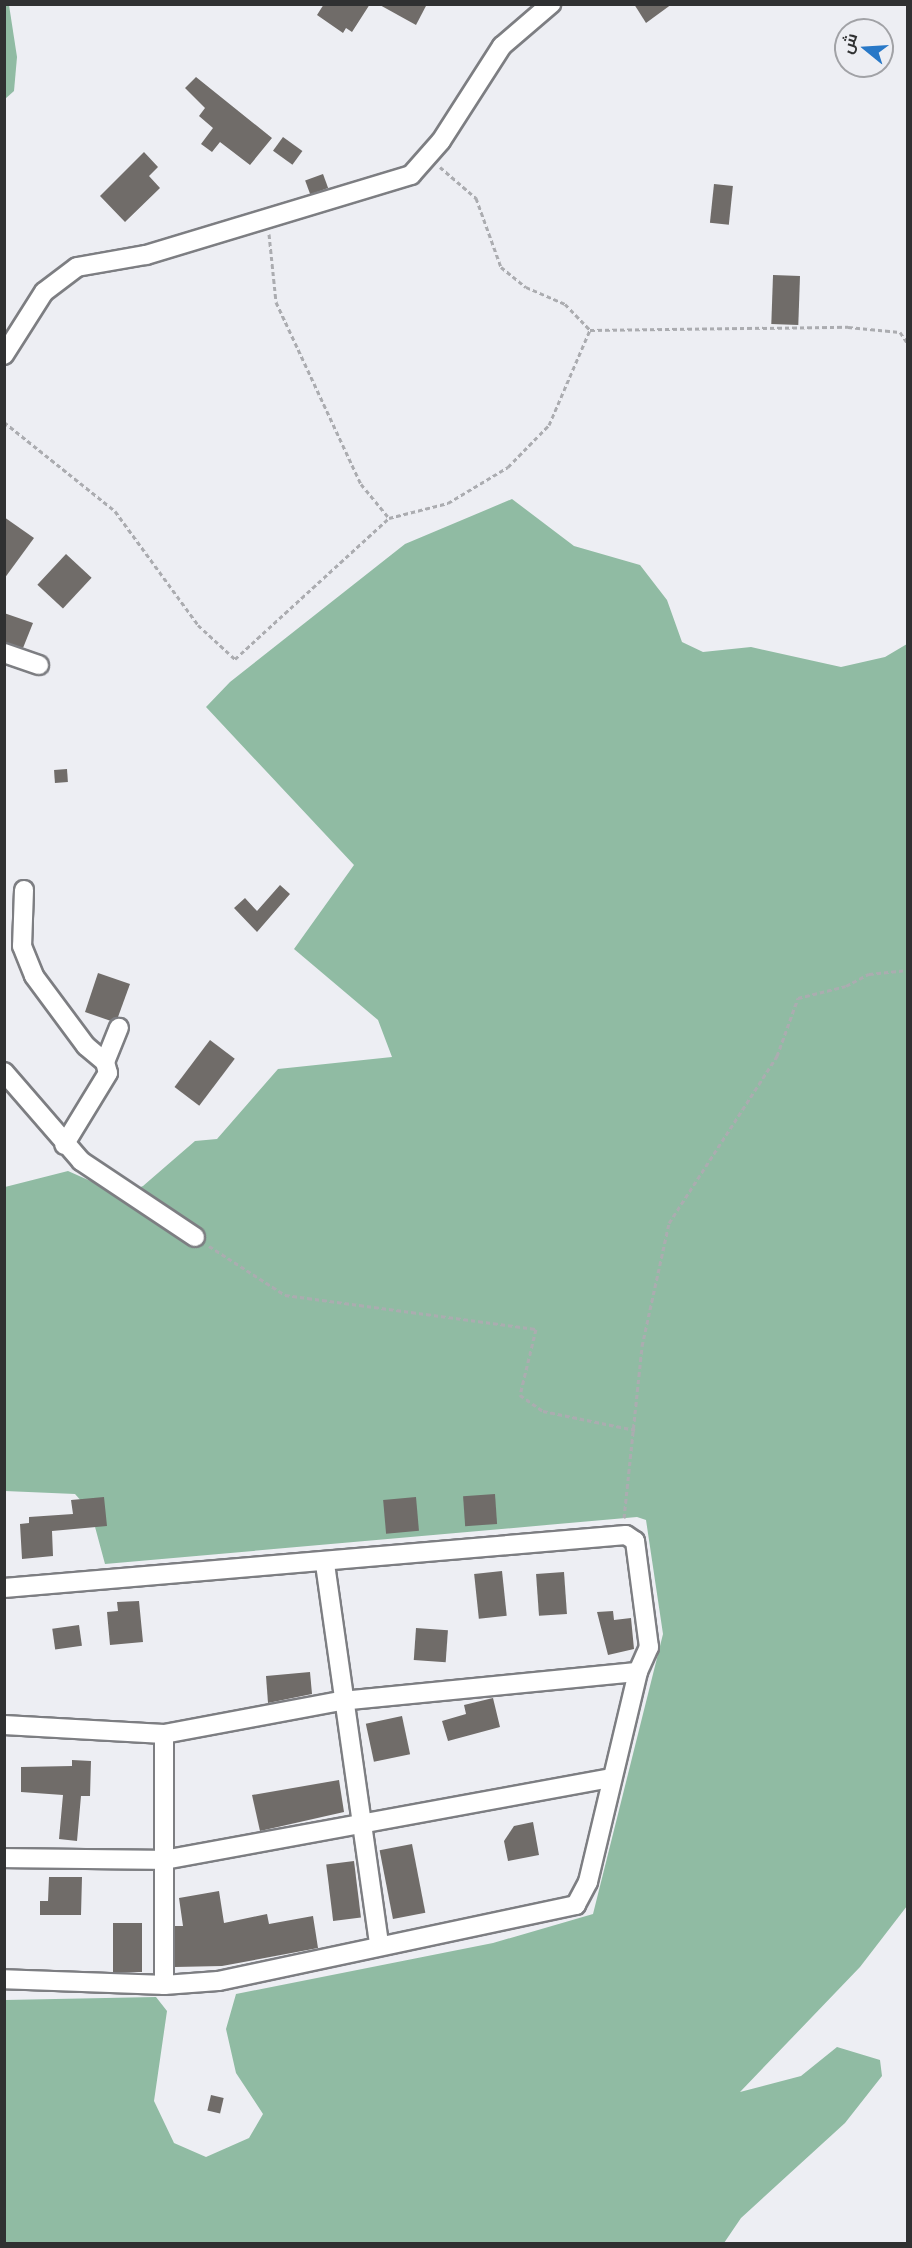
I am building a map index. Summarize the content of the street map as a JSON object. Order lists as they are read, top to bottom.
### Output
{
  "north": "left"
}
